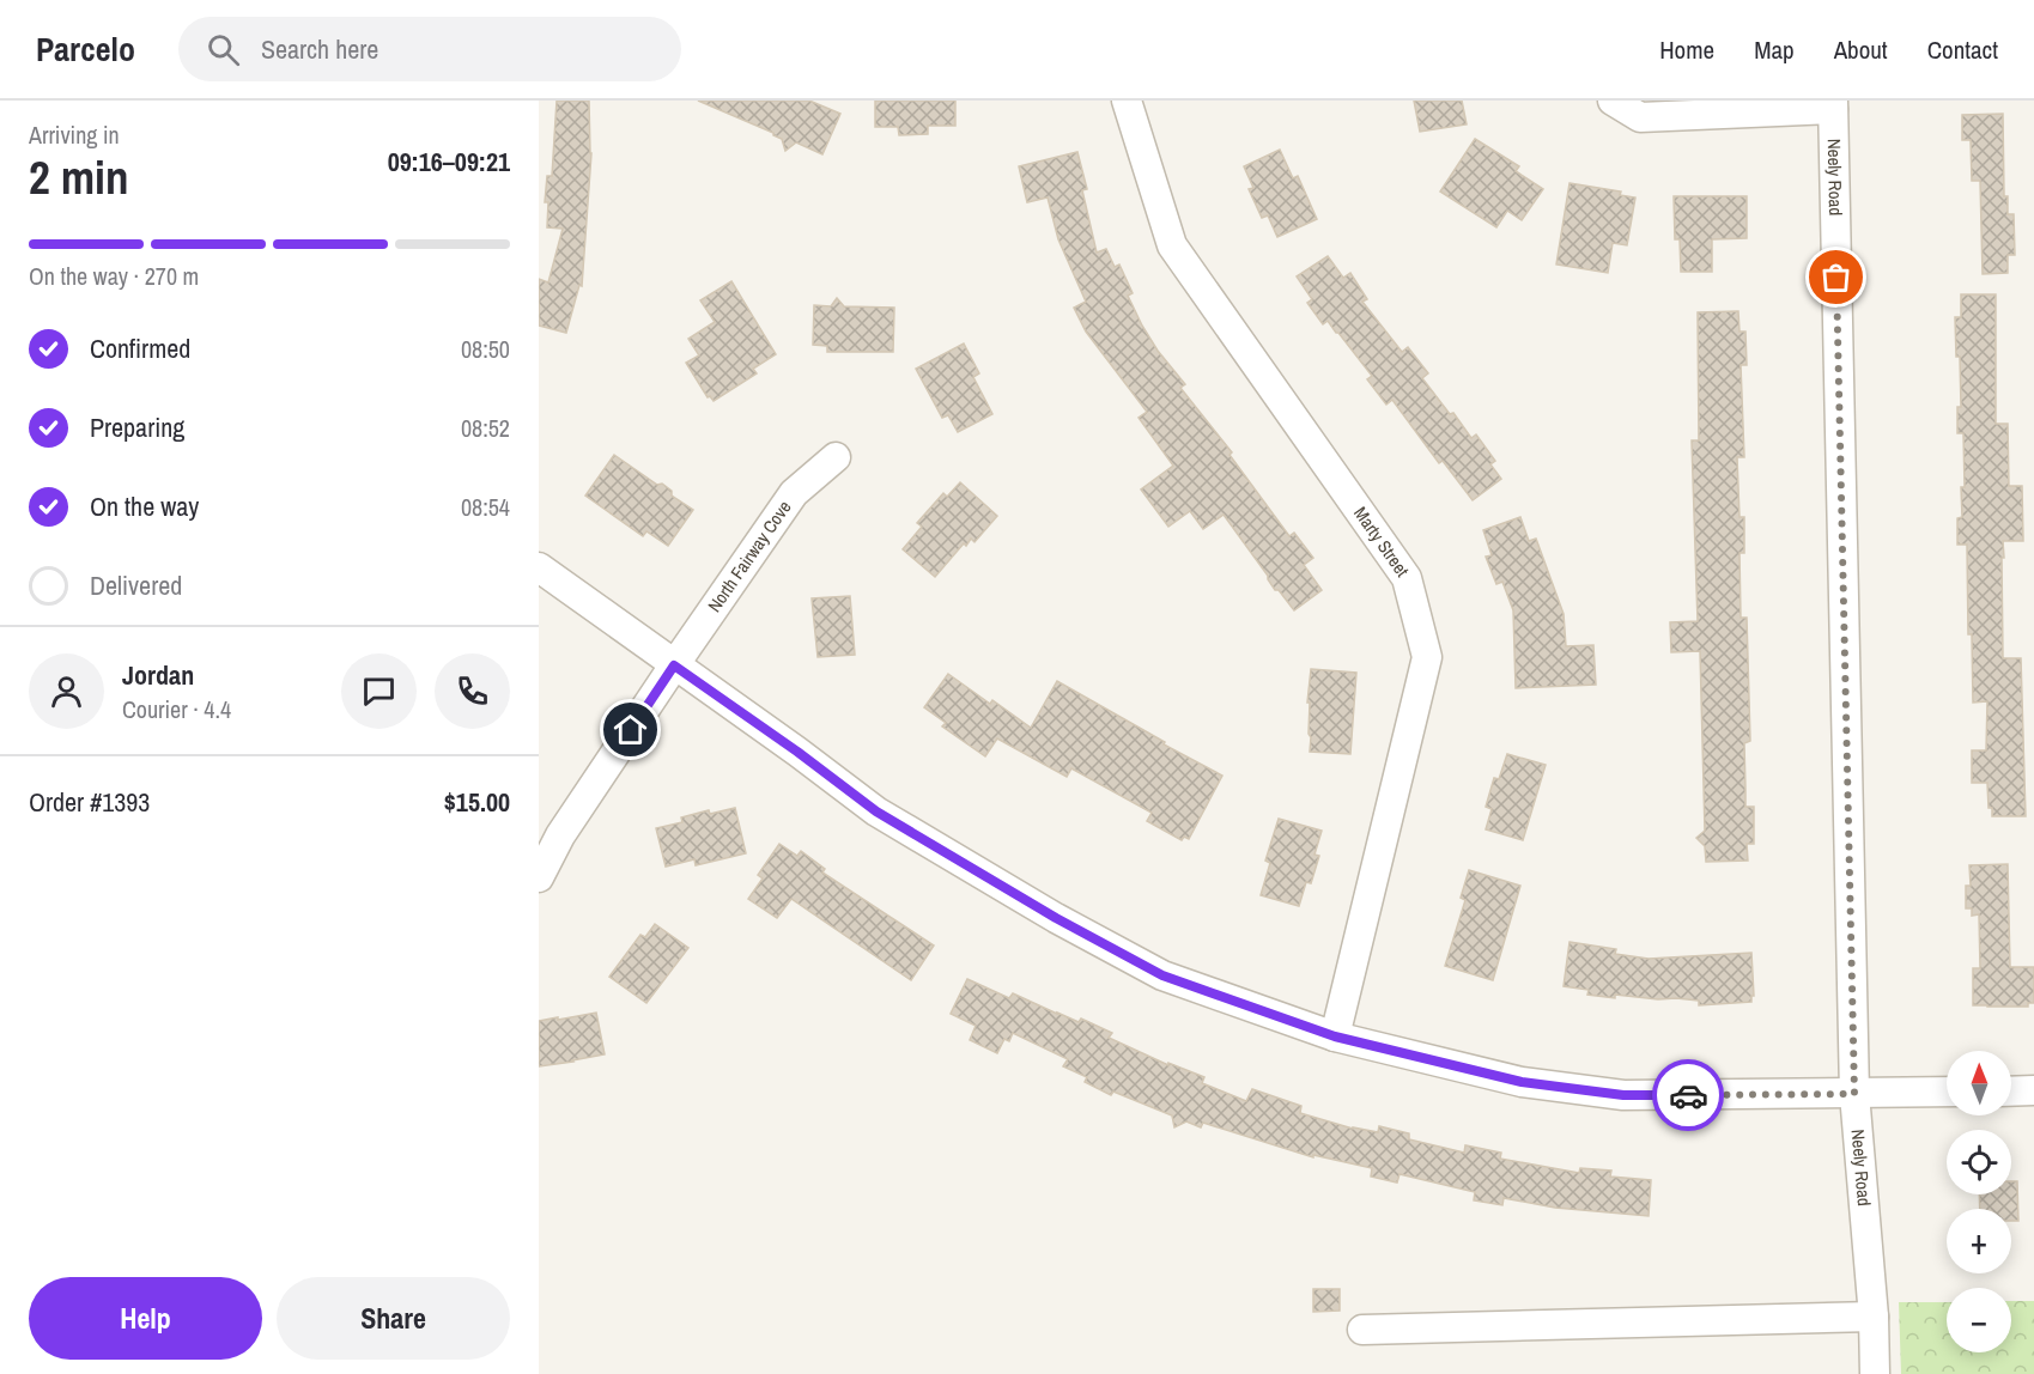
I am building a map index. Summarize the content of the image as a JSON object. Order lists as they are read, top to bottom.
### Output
{
  "streets": {
    "street": ["Neely Road", "Marty Street", "North Fairway Cove"]
  },
  "north": "top",
  "page": {
    "header": "Parcelo",
    "search": "Search here",
    "nav": [
      "Home",
      "Map",
      "About",
      "Contact"
    ],
    "heading": ["2 min", "Arriving in", "09:16–09:21"],
    "panel": [
      "Jordan",
      "Courier · 4.4",
      "Order #1393",
      "$15.00"
    ],
    "bar": "On the way · 270 m",
    "list": [
      ["Confirmed", "08:50"],
      ["Preparing", "08:52"],
      ["On the way", "08:54"],
      "Delivered"
    ],
    "map_buttons": ["+", "−"],
    "buttons": ["Help", "Share"]
  }
}
